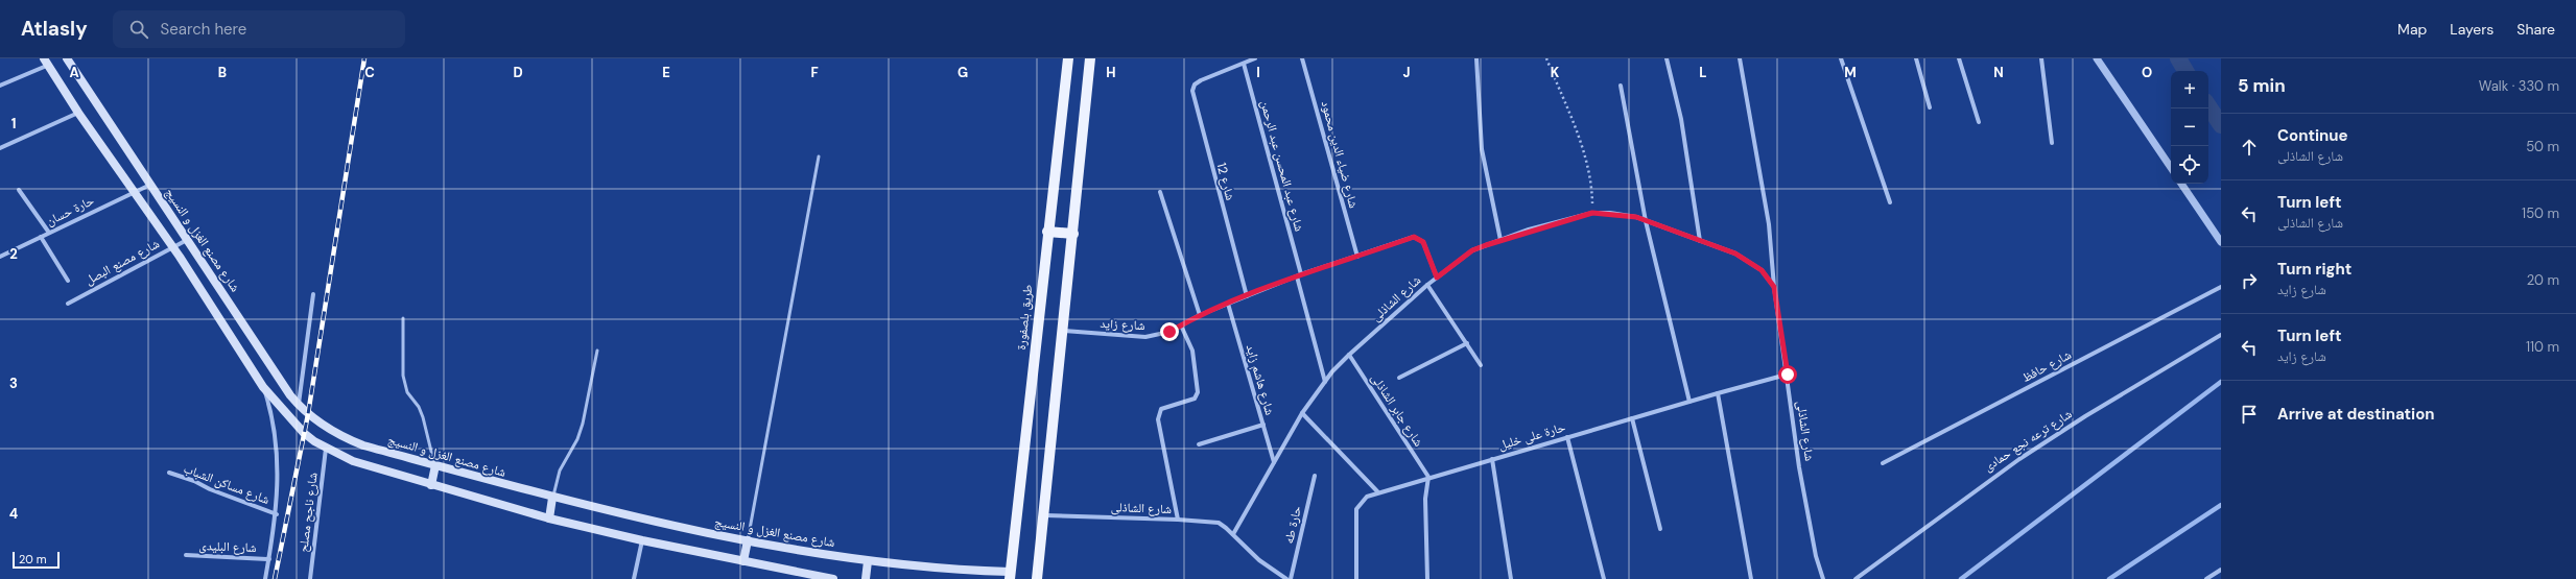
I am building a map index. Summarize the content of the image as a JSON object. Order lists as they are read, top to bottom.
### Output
{
  "streets": {
    "main road": ["شارع مصنع الغزل و النسيج", "طريق بلصفورة"],
    "street": [
      "شارع ضياء الدين محمود",
      "شارع عبد المحسن عبد الرحمن",
      "شارع 12",
      "حارة حسان",
      "شارع مصنع البصل",
      "شارع الشاذلى",
      "شارع زايد",
      "شارع حافظ",
      "شارع هاشم زايد",
      "شارع جابر الشاذلى",
      "حارة على خليل",
      "شارع ترعه نجع حمادى",
      "شارع مساكن الشباب",
      "شارع ناجح مصلح",
      "حارة طه",
      "شارع البليدى"
    ]
  },
  "crossings": [
    ["شارع ضياء الدين محمود", "شارع زايد"],
    ["شارع عبد المحسن عبد الرحمن", "شارع 12"],
    ["شارع عبد المحسن عبد الرحمن", "شارع الشاذلى"],
    ["شارع عبد المحسن عبد الرحمن", "شارع زايد"],
    ["شارع 12", "شارع زايد"],
    ["حارة حسان", "شارع مصنع الغزل و النسيج"],
    ["شارع مصنع الغزل و النسيج", "شارع مصنع البصل"],
    ["شارع مصنع الغزل و النسيج", "طريق بلصفورة"],
    ["شارع الشاذلى", "شارع زايد"],
    ["شارع الشاذلى", "شارع هاشم زايد"],
    ["شارع الشاذلى", "شارع جابر الشاذلى"],
    ["شارع الشاذلى", "حارة على خليل"],
    ["شارع زايد", "شارع هاشم زايد"],
    ["شارع جابر الشاذلى", "حارة على خليل"]
  ],
  "scale_bar": "20 m",
  "page": {
    "header": "Atlasly",
    "search": "Search here",
    "nav": ["Map", "Layers", "Share"],
    "heading": ["5 min", "Walk · 330 m"],
    "map_buttons": ["+", "−"],
    "list": [
      ["Continue", "شارع الشاذلى", "50 m"],
      ["Turn left", "شارع الشاذلى", "150 m"],
      ["Turn right", "شارع زايد", "20 m"],
      ["Turn left", "شارع زايد", "110 m"],
      "Arrive at destination"
    ],
    "scale": "20 m"
  },
  "grid": {
    "columns": [
      "A",
      "B",
      "C",
      "D",
      "E",
      "F",
      "G",
      "H",
      "I",
      "J",
      "K",
      "L",
      "M",
      "N",
      "O"
    ],
    "rows": [
      "1",
      "2",
      "3",
      "4"
    ]
  }
}
